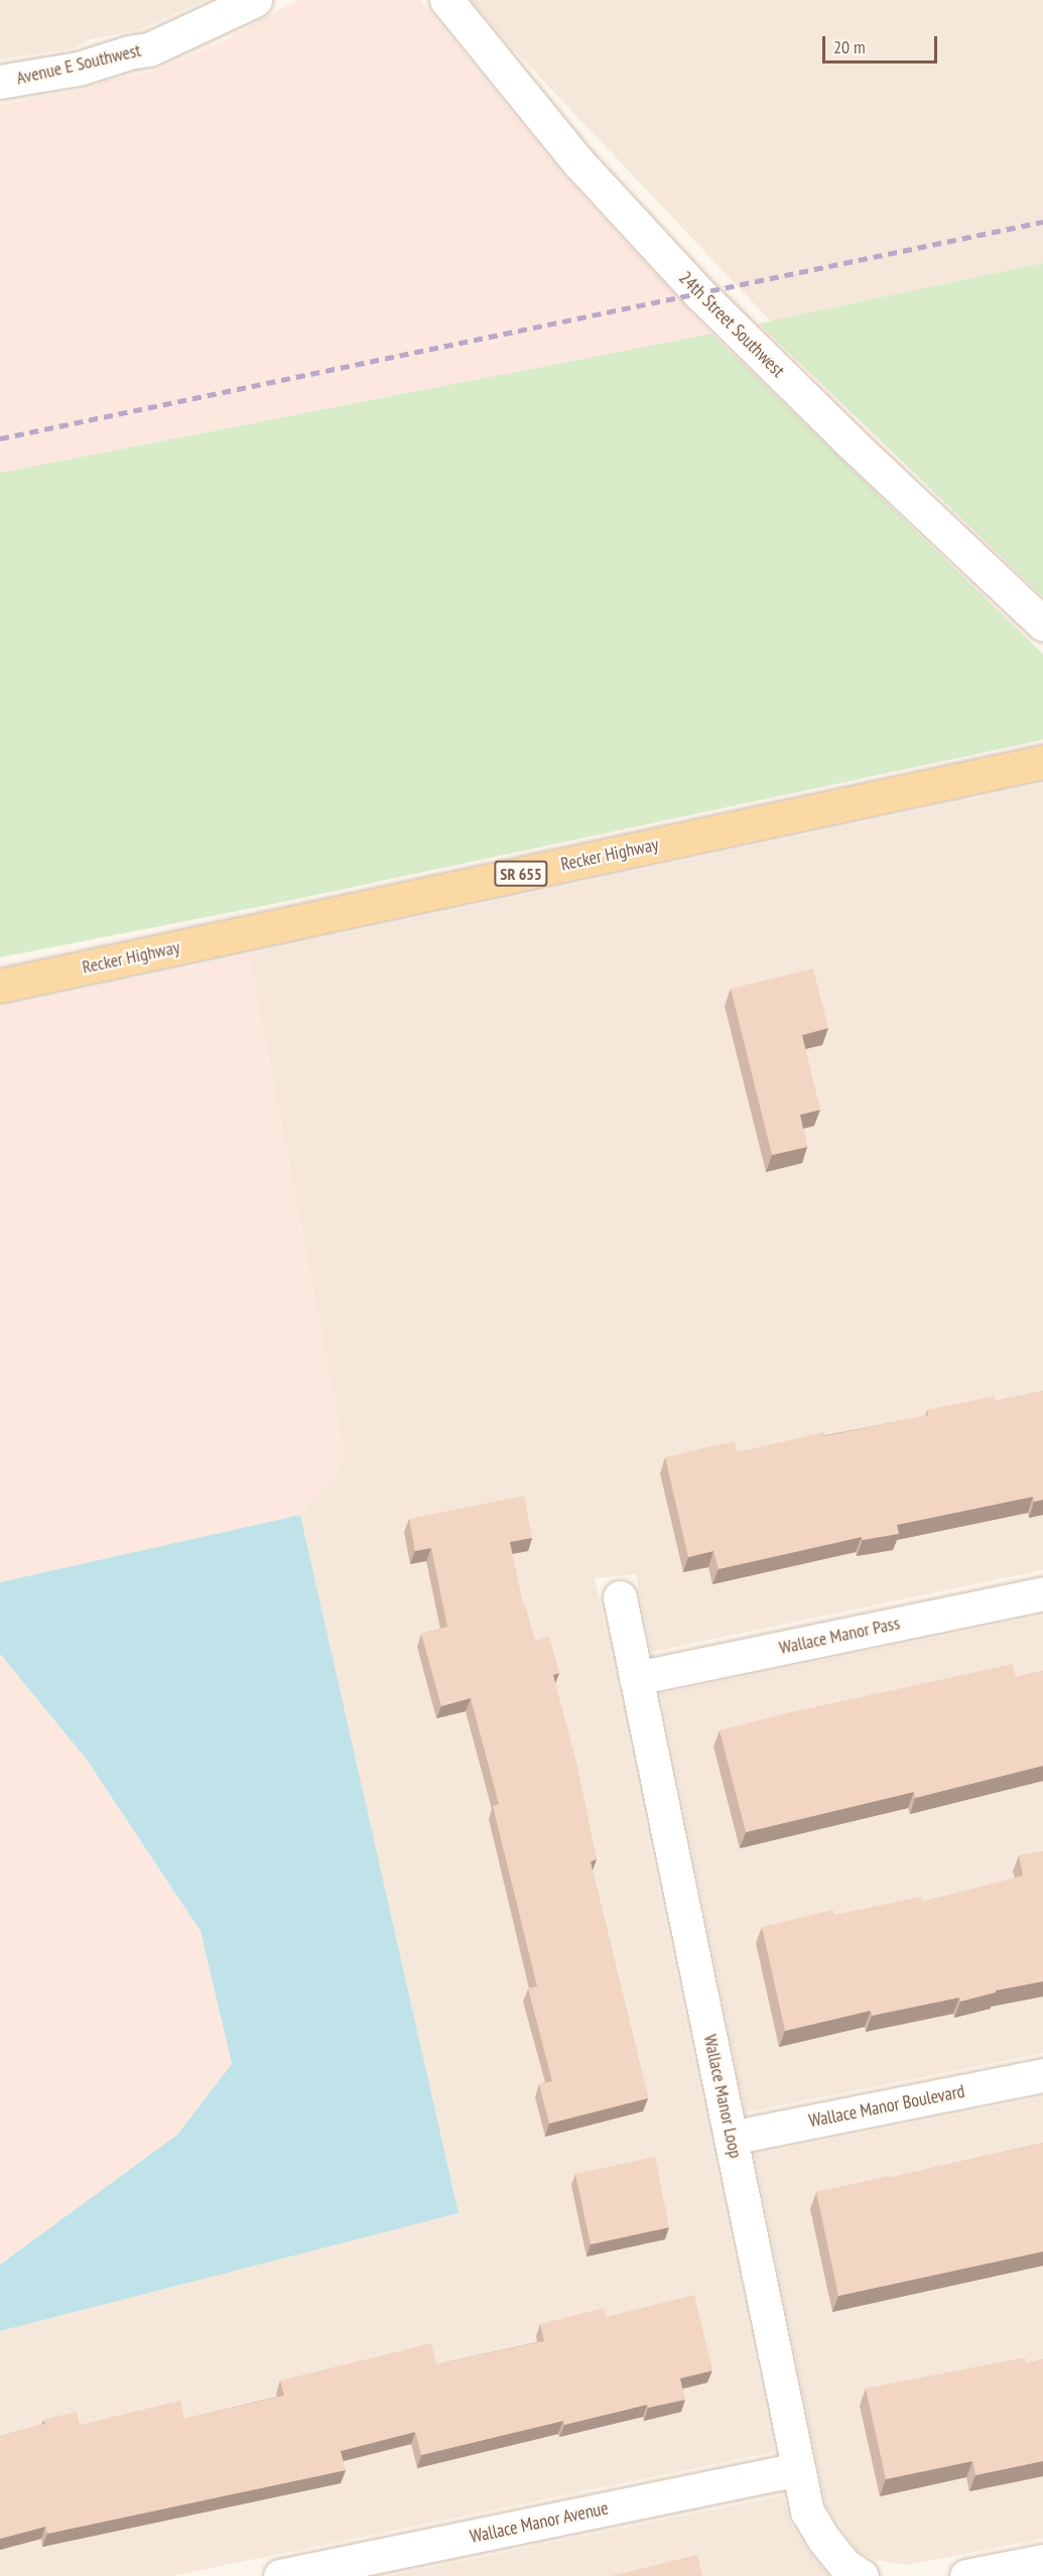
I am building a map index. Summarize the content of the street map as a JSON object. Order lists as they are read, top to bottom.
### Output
{
  "streets": {
    "main road": ["Recker Highway", "SR 655"],
    "street": [
      "Avenue E Southwest",
      "24th Street Southwest",
      "Wallace Manor Pass",
      "Wallace Manor Loop",
      "Wallace Manor Boulevard",
      "Wallace Manor Avenue"
    ]
  },
  "crossings": [
    ["Wallace Manor Pass", "Wallace Manor Loop"],
    ["Wallace Manor Loop", "Wallace Manor Boulevard"],
    ["Wallace Manor Loop", "Wallace Manor Avenue"]
  ],
  "scale_bar": "20 m"
}
